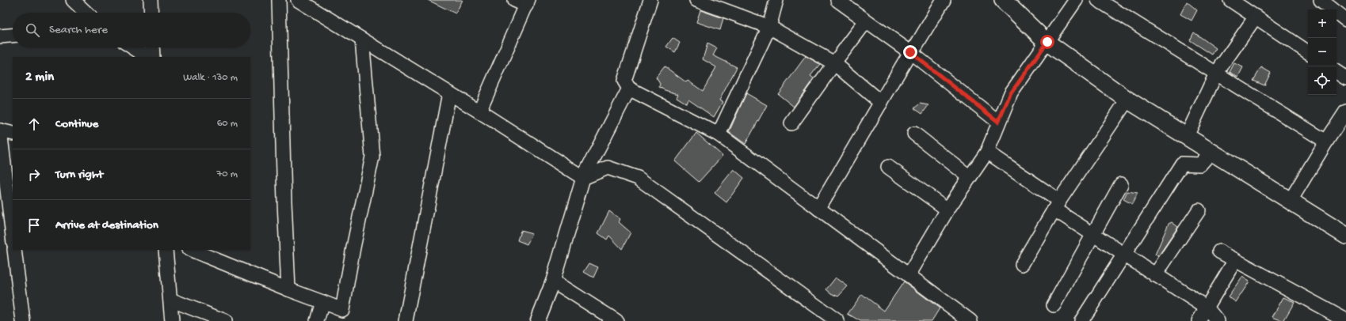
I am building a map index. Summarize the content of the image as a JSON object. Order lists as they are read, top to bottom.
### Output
{
  "page": {
    "map_buttons": ["+", "−"],
    "search": "Search here",
    "heading": ["2 min", "Walk · 130 m"],
    "list": [
      ["Continue", "60 m"],
      ["Turn right", "70 m"],
      "Arrive at destination"
    ]
  }
}
